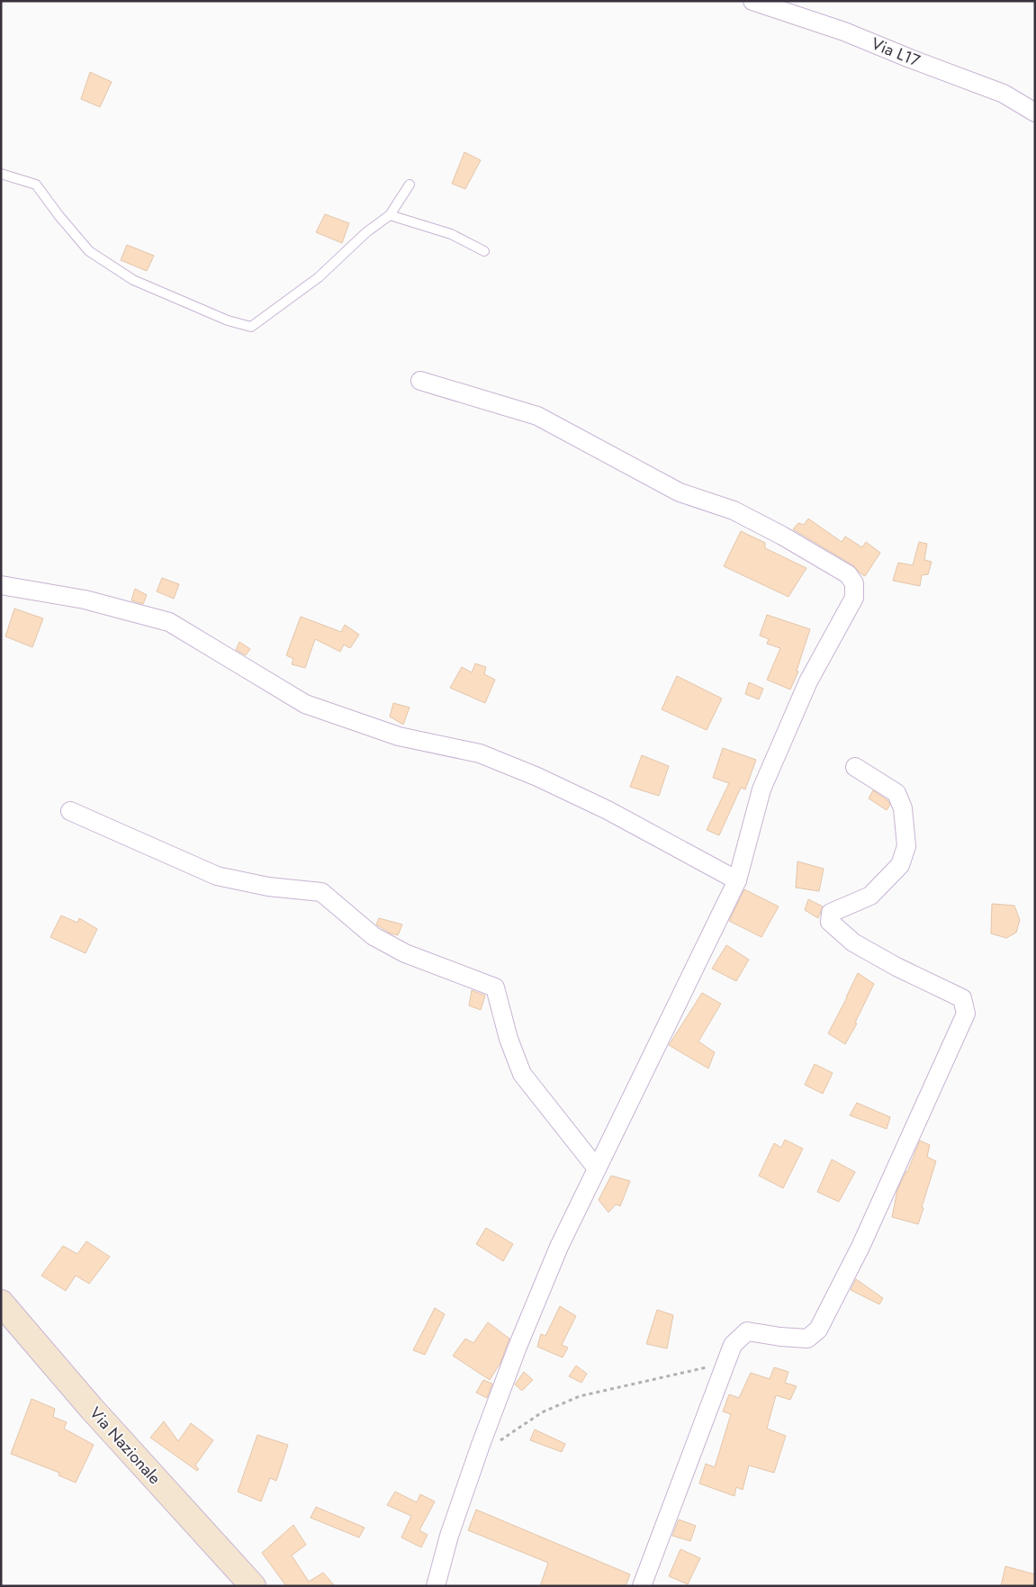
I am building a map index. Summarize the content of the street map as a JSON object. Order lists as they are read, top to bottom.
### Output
{
  "streets": {
    "main road": ["Via Nazionale"],
    "street": ["Via L17"]
  }
}
